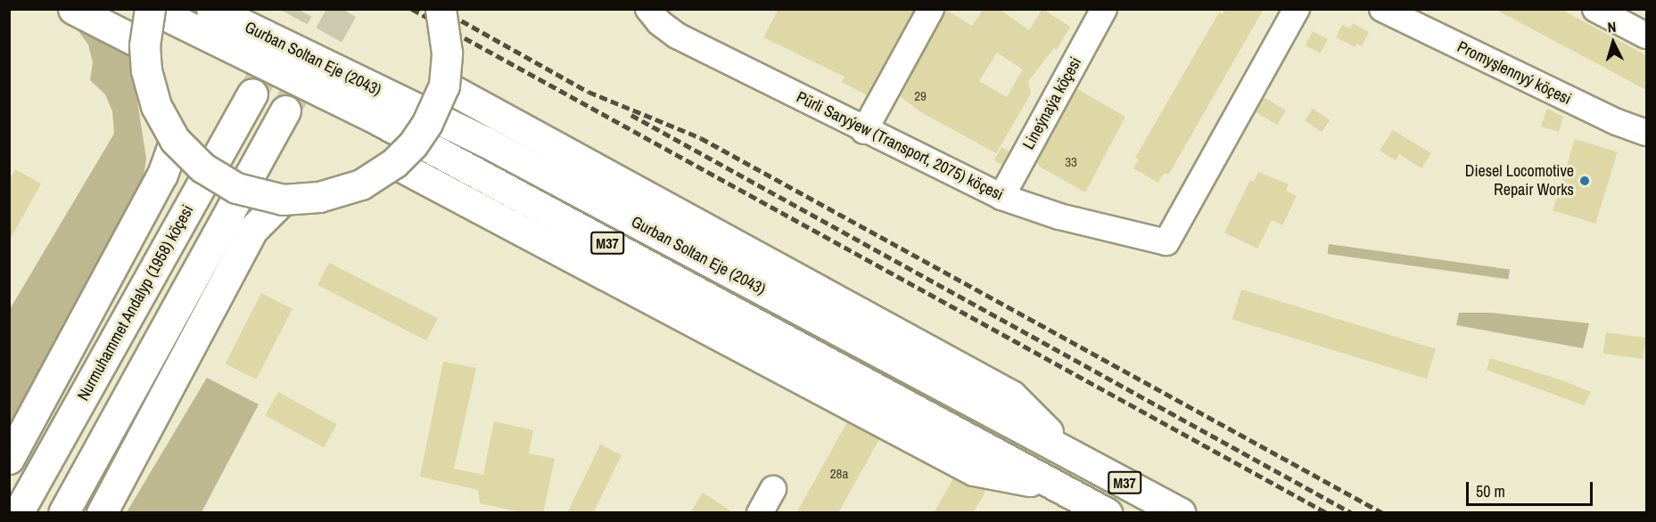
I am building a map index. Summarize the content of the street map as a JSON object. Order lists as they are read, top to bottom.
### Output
{
  "streets": {
    "main road": ["Gurban Soltan Eje (2043)", "M37", "Nurmuhammet Andalyp (1958) köçesi"],
    "street": ["Promyşlennyý köçesi", "Lineýnaýa köçesi", "Pürli Saryýew (Transport, 2075) köçesi"]
  },
  "crossings": [
    ["Lineýnaýa köçesi", "Pürli Saryýew (Transport, 2075) köçesi"]
  ],
  "places": ["Diesel Locomotive Repair Works"],
  "house_numbers": ["29", "33", "28a"],
  "scale_bar": "50 m",
  "north": "top"
}
